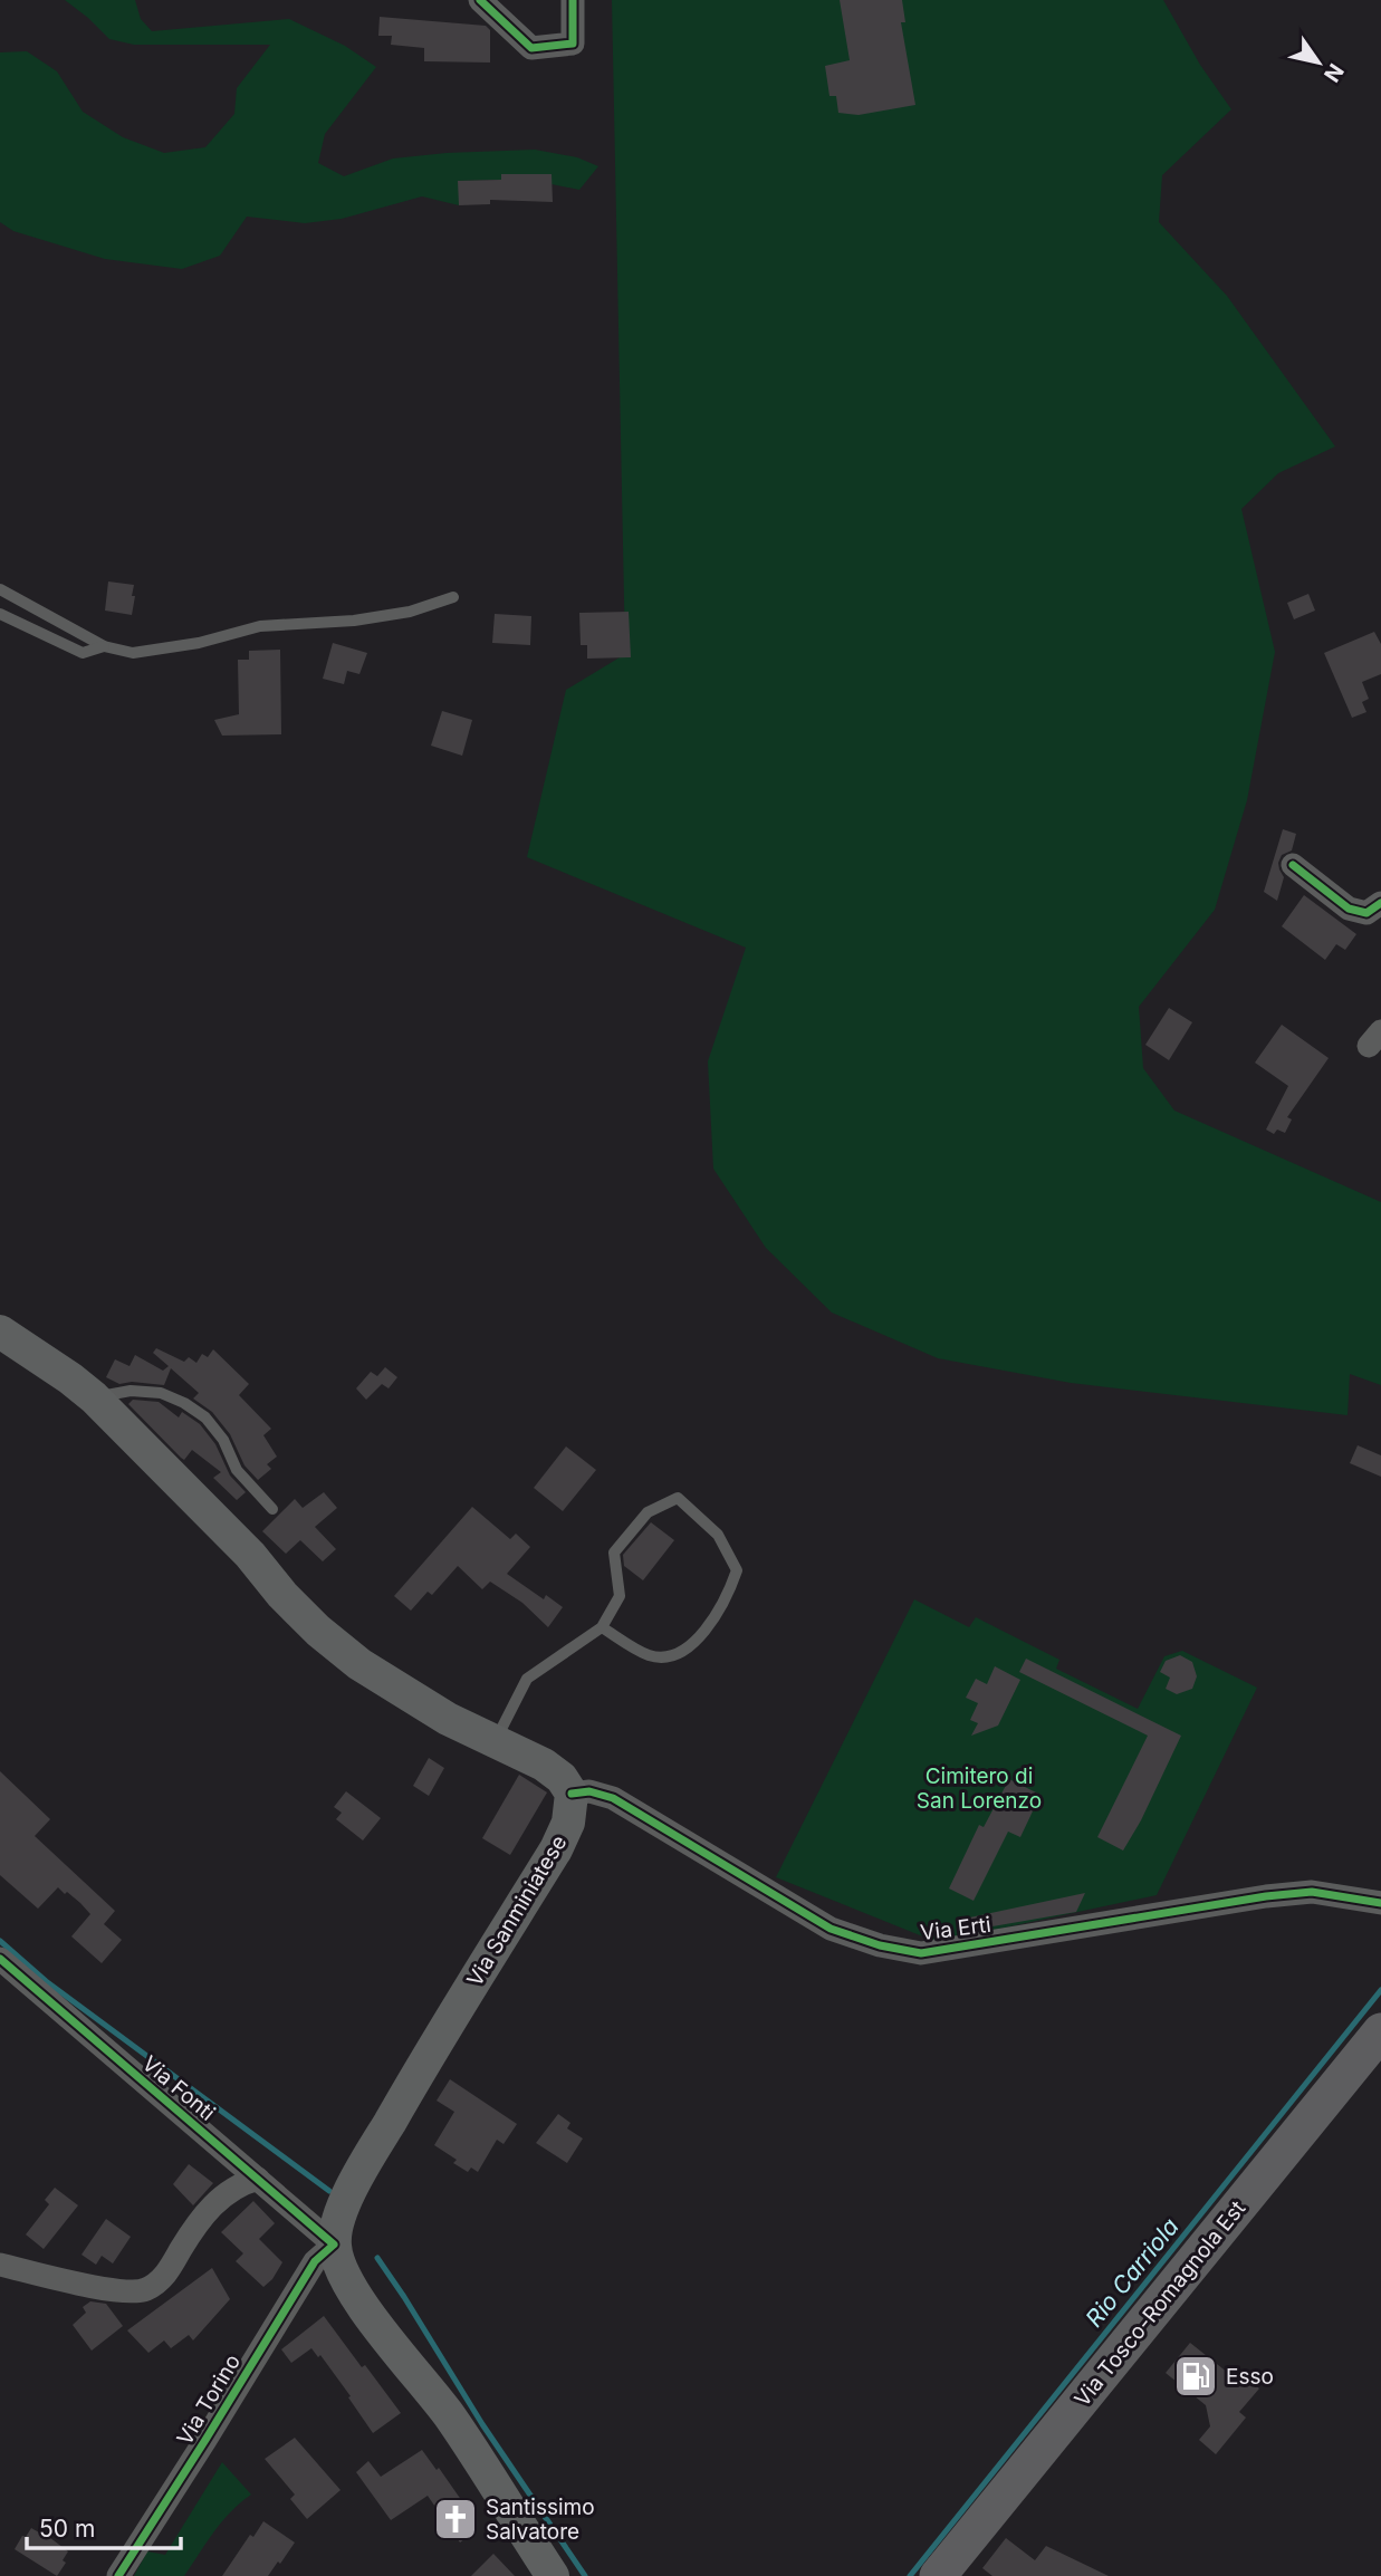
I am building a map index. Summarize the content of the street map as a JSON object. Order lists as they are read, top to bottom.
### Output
{
  "streets": {
    "main road": ["Via Sanminiatese", "Via Tosco-Romagnola Est"],
    "street": ["Via Erti", "Via Fonti", "Via Torino"]
  },
  "crossings": [
    ["Via Sanminiatese", "Via Erti"],
    ["Via Sanminiatese", "Via Fonti"],
    ["Via Sanminiatese", "Via Torino"],
    ["Via Fonti", "Via Torino"]
  ],
  "water": ["Rio Carriola"],
  "parks": ["Cimitero di San Lorenzo"],
  "places": {
    "fuel station": ["Esso"],
    "church": ["Santissimo Salvatore"]
  },
  "scale_bar": "50 m",
  "north": "bottom right"
}
